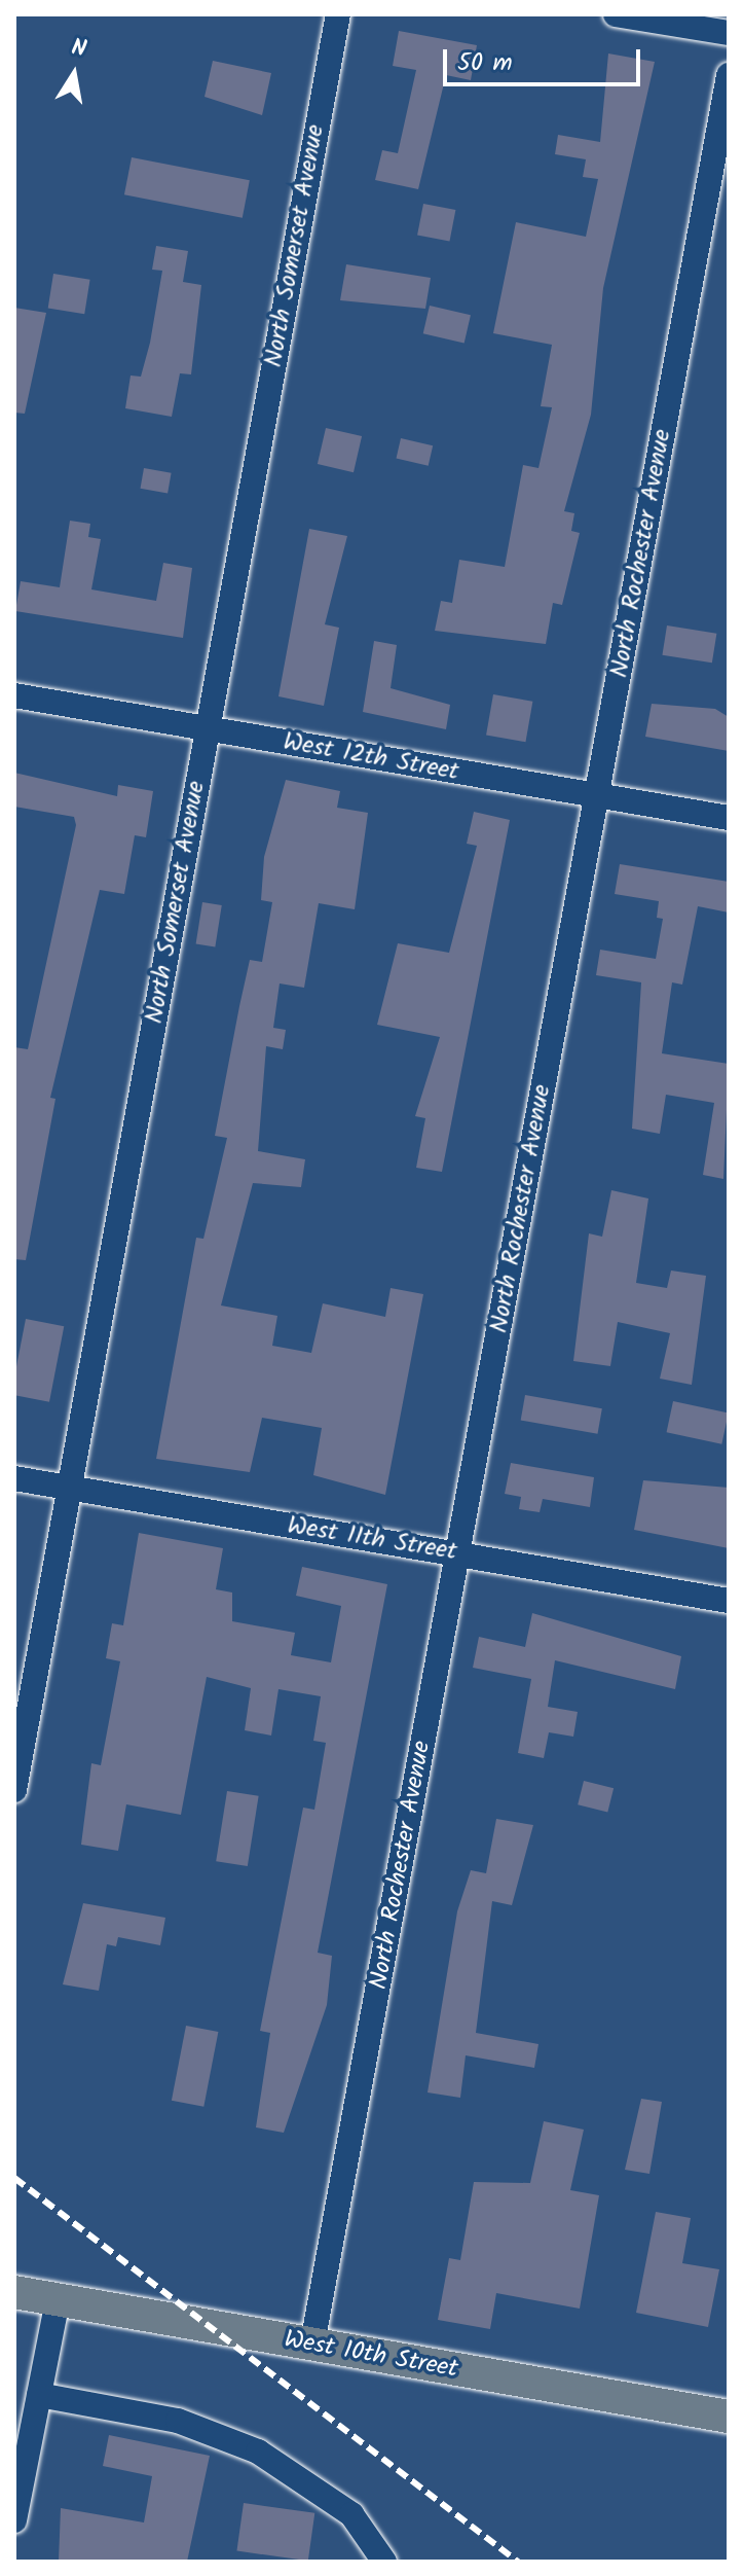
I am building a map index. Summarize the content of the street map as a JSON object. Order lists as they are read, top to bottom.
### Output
{
  "streets": {
    "main road": ["West 10th Street"],
    "street": [
      "North Somerset Avenue",
      "North Rochester Avenue",
      "West 12th Street",
      "West 11th Street"
    ]
  },
  "crossings": [
    ["North Somerset Avenue", "West 12th Street"],
    ["North Somerset Avenue", "West 11th Street"],
    ["North Rochester Avenue", "West 12th Street"],
    ["North Rochester Avenue", "West 11th Street"],
    ["North Rochester Avenue", "West 10th Street"]
  ],
  "scale_bar": "50 m",
  "north": "top"
}
